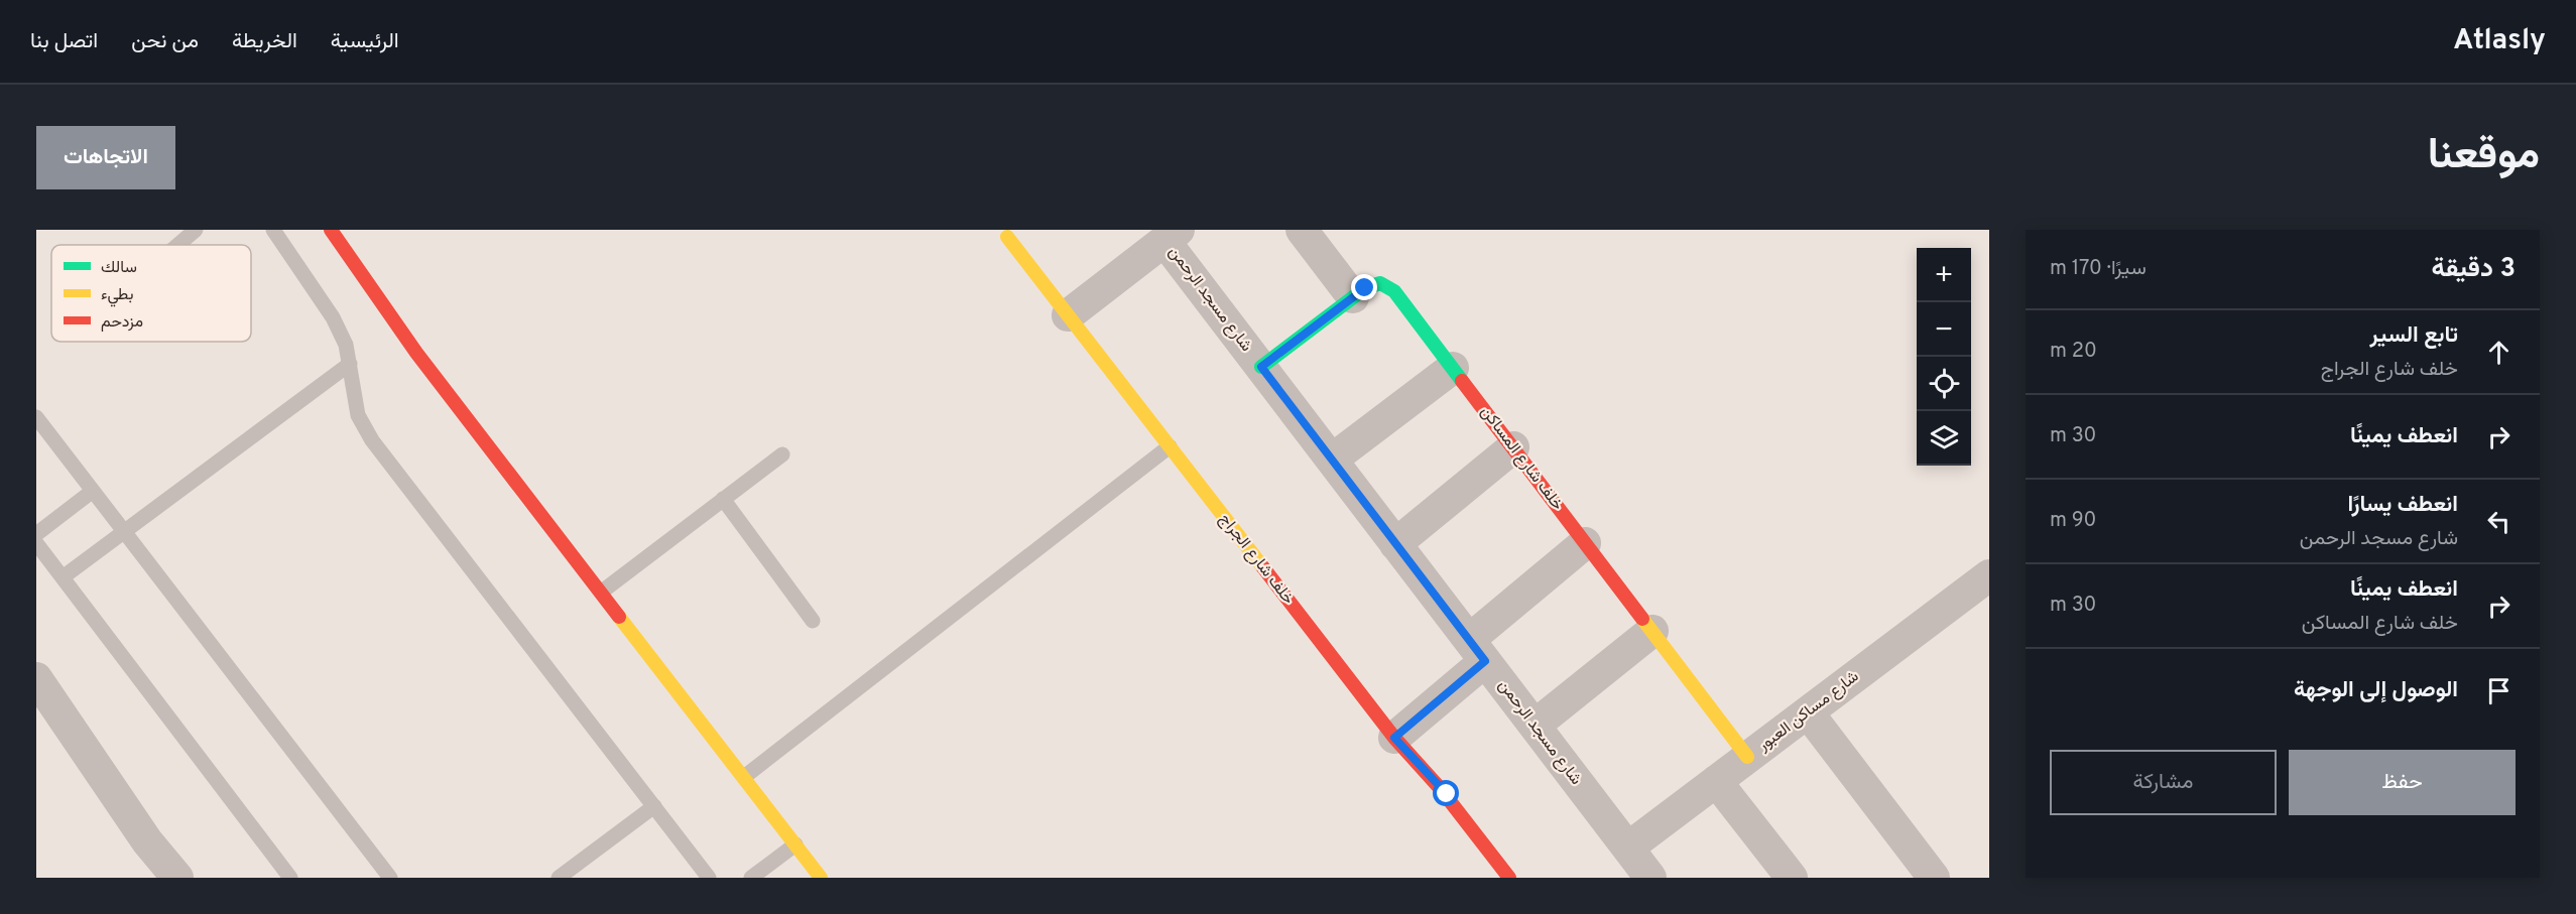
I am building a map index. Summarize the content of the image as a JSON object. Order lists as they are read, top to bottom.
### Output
{
  "streets": {
    "street": [
      "شارع مسجد الرحمن",
      "خلف شارع المساكن",
      "خلف شارع الجراج",
      "شارع مساكن العبور"
    ]
  },
  "crossings": [
    ["شارع مسجد الرحمن", "خلف شارع المساكن"],
    ["شارع مسجد الرحمن", "شارع مساكن العبور"],
    ["خلف شارع المساكن", "شارع مساكن العبور"]
  ],
  "legend": ["سالك", "بطيء", "مزدحم"],
  "page": {
    "header": "Atlasly",
    "nav": [
      "الرئيسية",
      "الخريطة",
      "من نحن",
      "اتصل بنا"
    ],
    "title": "موقعنا",
    "buttons": [
      "الاتجاهات",
      ["حفظ", "مشاركة"]
    ],
    "heading": ["3 دقيقة", "سيرًا · 170 m"],
    "map_buttons": ["+", "−"],
    "list": [
      ["تابع السير", "خلف شارع الجراج", "20 m"],
      ["انعطف يمينًا", "30 m"],
      ["انعطف يسارًا", "شارع مسجد الرحمن", "90 m"],
      ["انعطف يمينًا", "خلف شارع المساكن", "30 m"],
      "الوصول إلى الوجهة"
    ]
  }
}
